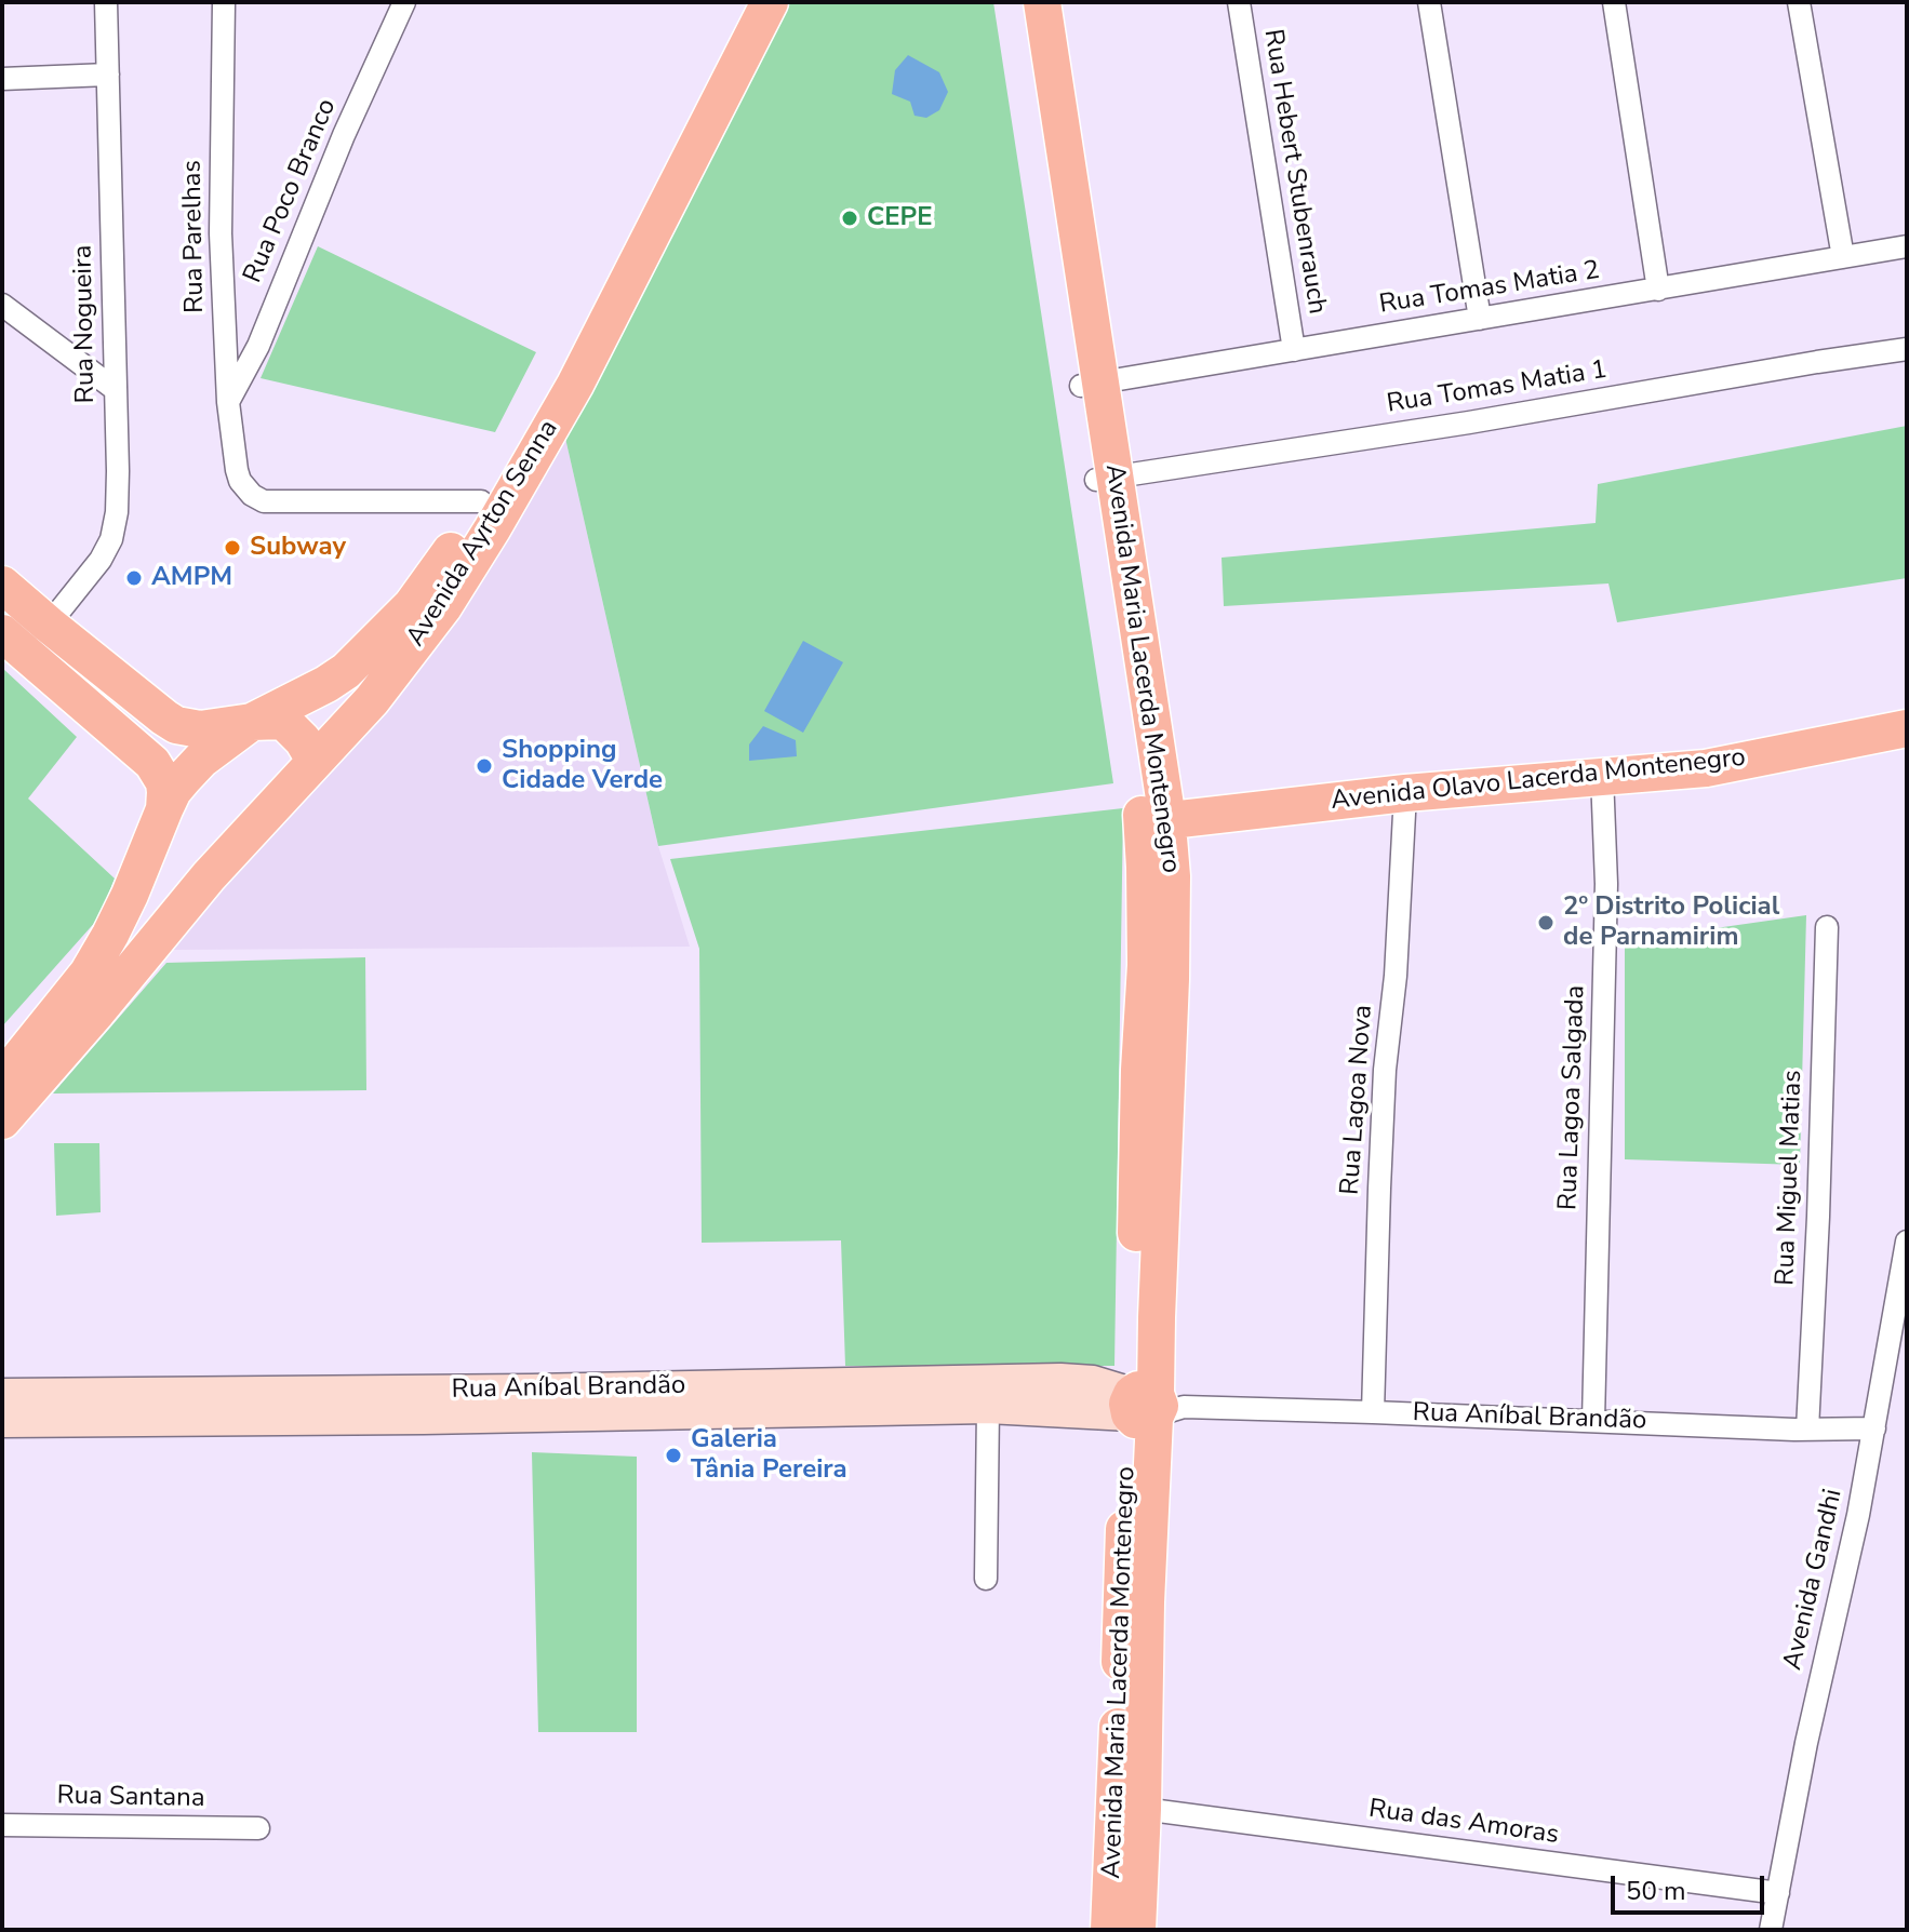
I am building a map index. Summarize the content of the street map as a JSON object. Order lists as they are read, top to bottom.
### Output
{
  "streets": {
    "main road": ["Avenida Ayrton Senna", "Avenida Maria Lacerda Montenegro", "Avenida Olavo Lacerda Montenegro"],
    "street": [
      "Rua Hebert Stubenrauch",
      "Rua Poco Branco",
      "Rua Parelhas",
      "Rua Tomas Matia 2",
      "Rua Nogueira",
      "Rua Tomas Matia 1",
      "Rua Lagoa Salgada",
      "Rua Lagoa Nova",
      "Rua Miguel Matias",
      "Rua Aníbal Brandão",
      "Avenida Gandhi",
      "Rua Santana",
      "Rua das Amoras"
    ]
  },
  "crossings": [
    ["Rua Hebert Stubenrauch", "Rua Tomas Matia 2"],
    ["Rua Poco Branco", "Rua Parelhas"],
    ["Rua Parelhas", "Avenida Ayrton Senna"],
    ["Rua Tomas Matia 2", "Avenida Maria Lacerda Montenegro"],
    ["Rua Tomas Matia 1", "Avenida Maria Lacerda Montenegro"],
    ["Avenida Maria Lacerda Montenegro", "Avenida Olavo Lacerda Montenegro"],
    ["Avenida Maria Lacerda Montenegro", "Rua Aníbal Brandão"],
    ["Avenida Maria Lacerda Montenegro", "Rua das Amoras"],
    ["Avenida Olavo Lacerda Montenegro", "Rua Lagoa Salgada"],
    ["Avenida Olavo Lacerda Montenegro", "Rua Lagoa Nova"],
    ["Rua Lagoa Salgada", "Rua Aníbal Brandão"],
    ["Rua Lagoa Nova", "Rua Aníbal Brandão"],
    ["Rua Miguel Matias", "Rua Aníbal Brandão"],
    ["Rua Aníbal Brandão", "Avenida Gandhi"],
    ["Avenida Gandhi", "Rua das Amoras"]
  ],
  "places": [
    "CEPE",
    "Subway",
    "AMPM",
    "Shopping Cidade Verde",
    "2º Distrito Policial de Parnamirim",
    "Galeria Tânia Pereira"
  ],
  "scale_bar": "50 m"
}
